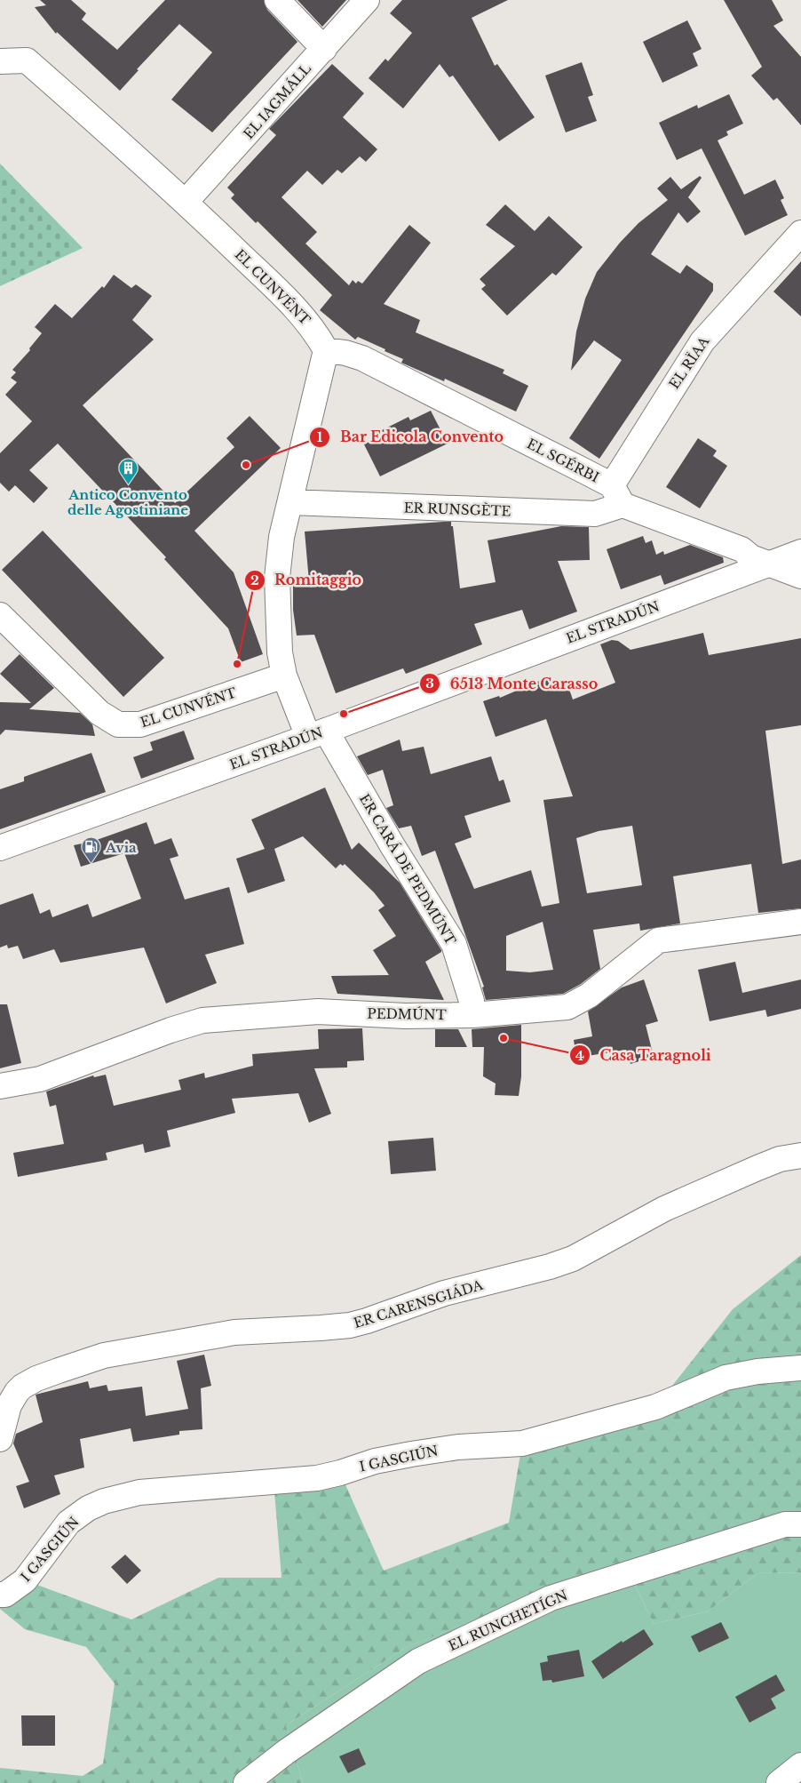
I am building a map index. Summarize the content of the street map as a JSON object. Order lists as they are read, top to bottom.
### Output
{
  "streets": {
    "street": [
      "EL IAGMÁLL",
      "EL CUNVÉNT",
      "EL RÏAA",
      "EL SGÉRBI",
      "ER RUNSGÈTE",
      "EL STRADÚN",
      "ER CARÁ DE PEDMÚNT",
      "PEDMÚNT",
      "ER CARENSGIÁDA",
      "I GASGIÚN",
      "EL RUNCHETÍGN"
    ]
  },
  "crossings": [
    ["EL IAGMÁLL", "EL CUNVÉNT"],
    ["EL CUNVÉNT", "EL SGÉRBI"],
    ["EL RÏAA", "EL SGÉRBI"],
    ["EL RÏAA", "ER RUNSGÈTE"],
    ["EL SGÉRBI", "ER RUNSGÈTE"],
    ["EL SGÉRBI", "EL STRADÚN"],
    ["EL STRADÚN", "ER CARÁ DE PEDMÚNT"],
    ["ER CARÁ DE PEDMÚNT", "PEDMÚNT"]
  ],
  "places": {
    "other": [
      "Bar Edicola Convento",
      "Romitaggio",
      "6513 Monte Carasso",
      "Casa Taragnoli"
    ],
    "building": ["Antico Convento delle Agostiniane"],
    "fuel station": ["Avia"]
  }
}
